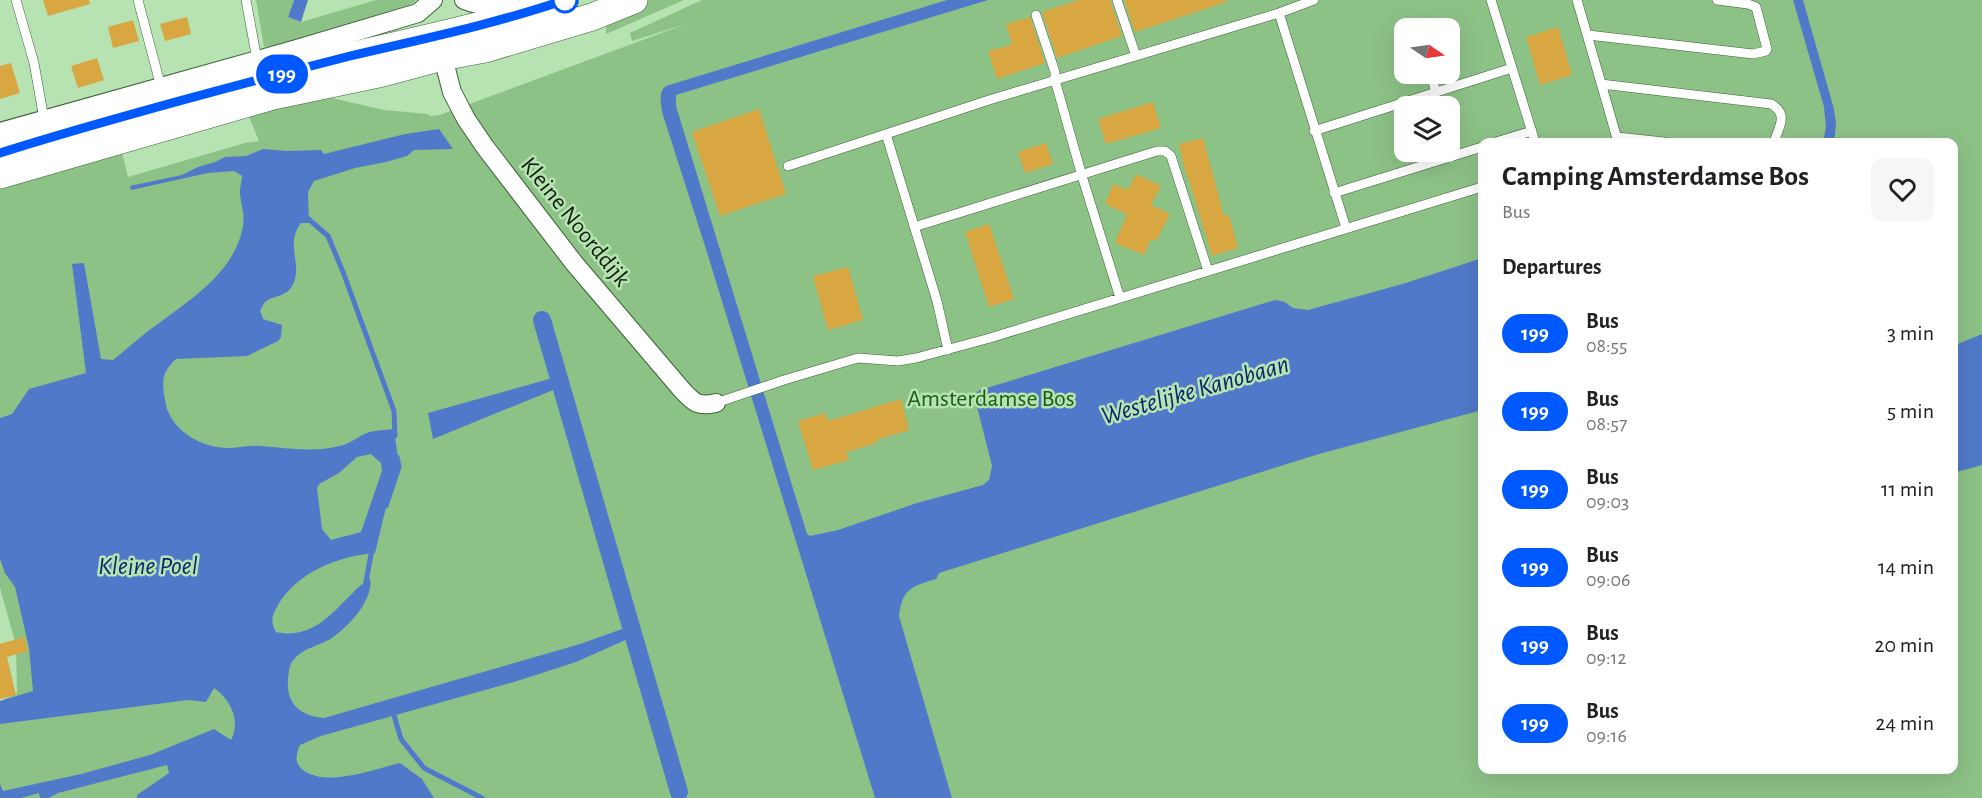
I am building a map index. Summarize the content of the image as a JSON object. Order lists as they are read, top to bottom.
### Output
{
  "streets": {
    "street": ["Kleine Noorddijk"]
  },
  "water": ["Westelijke Kanobaan", "Kleine Poel"],
  "parks": ["Amsterdamse Bos"],
  "lines": ["bus line 199"],
  "north": "right",
  "page": {
    "on_map": "199",
    "heading": [
      ["Camping Amsterdamse Bos", "Bus"],
      "Departures"
    ],
    "list": [
      {
        "mark": "199",
        "name": "Bus",
        "note": "08:55",
        "value": "3 min"
      },
      {
        "mark": "199",
        "name": "Bus",
        "note": "08:57",
        "value": "5 min"
      },
      {
        "mark": "199",
        "name": "Bus",
        "note": "09:03",
        "value": "11 min"
      },
      {
        "mark": "199",
        "name": "Bus",
        "note": "09:06",
        "value": "14 min"
      },
      {
        "mark": "199",
        "name": "Bus",
        "note": "09:12",
        "value": "20 min"
      },
      {
        "mark": "199",
        "name": "Bus",
        "note": "09:16",
        "value": "24 min"
      }
    ]
  }
}
